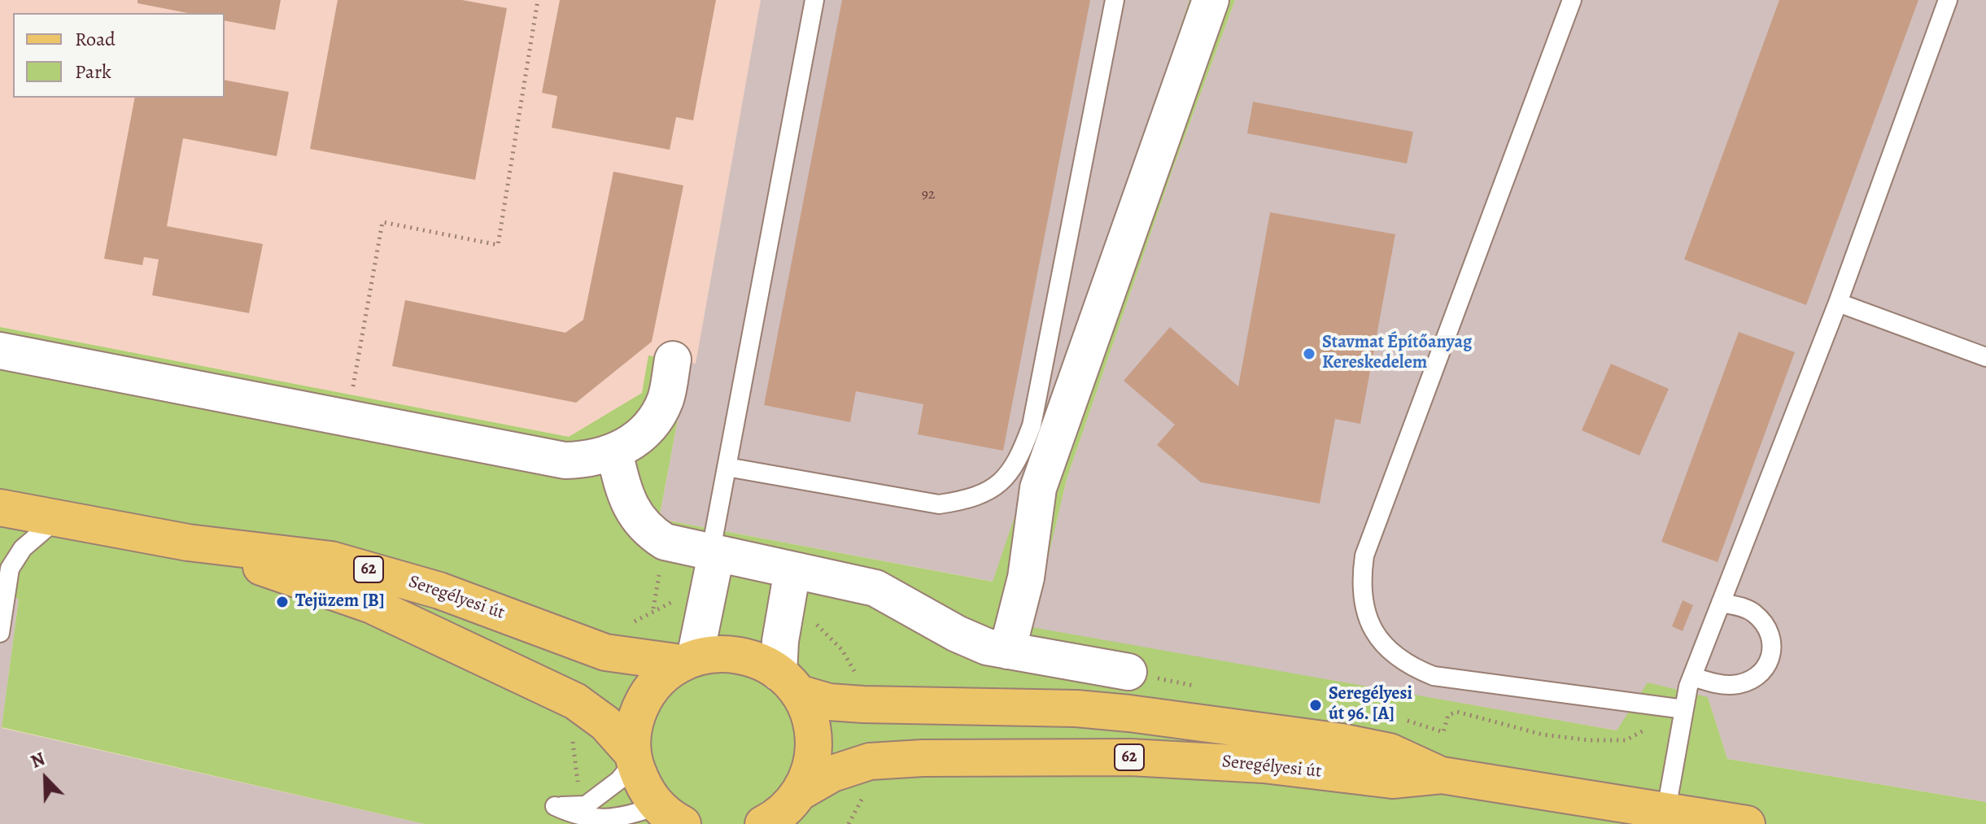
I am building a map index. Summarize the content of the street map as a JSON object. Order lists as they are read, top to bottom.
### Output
{
  "streets": {
    "main road": ["62", "Seregélyesi út"]
  },
  "places": ["Stavmat Építőanyag Kereskedelem", "Tejüzem [B]", "Seregélyesi út 96. [A]"],
  "house_numbers": ["92"],
  "legend": ["Road", "Park"],
  "north": "top left"
}
